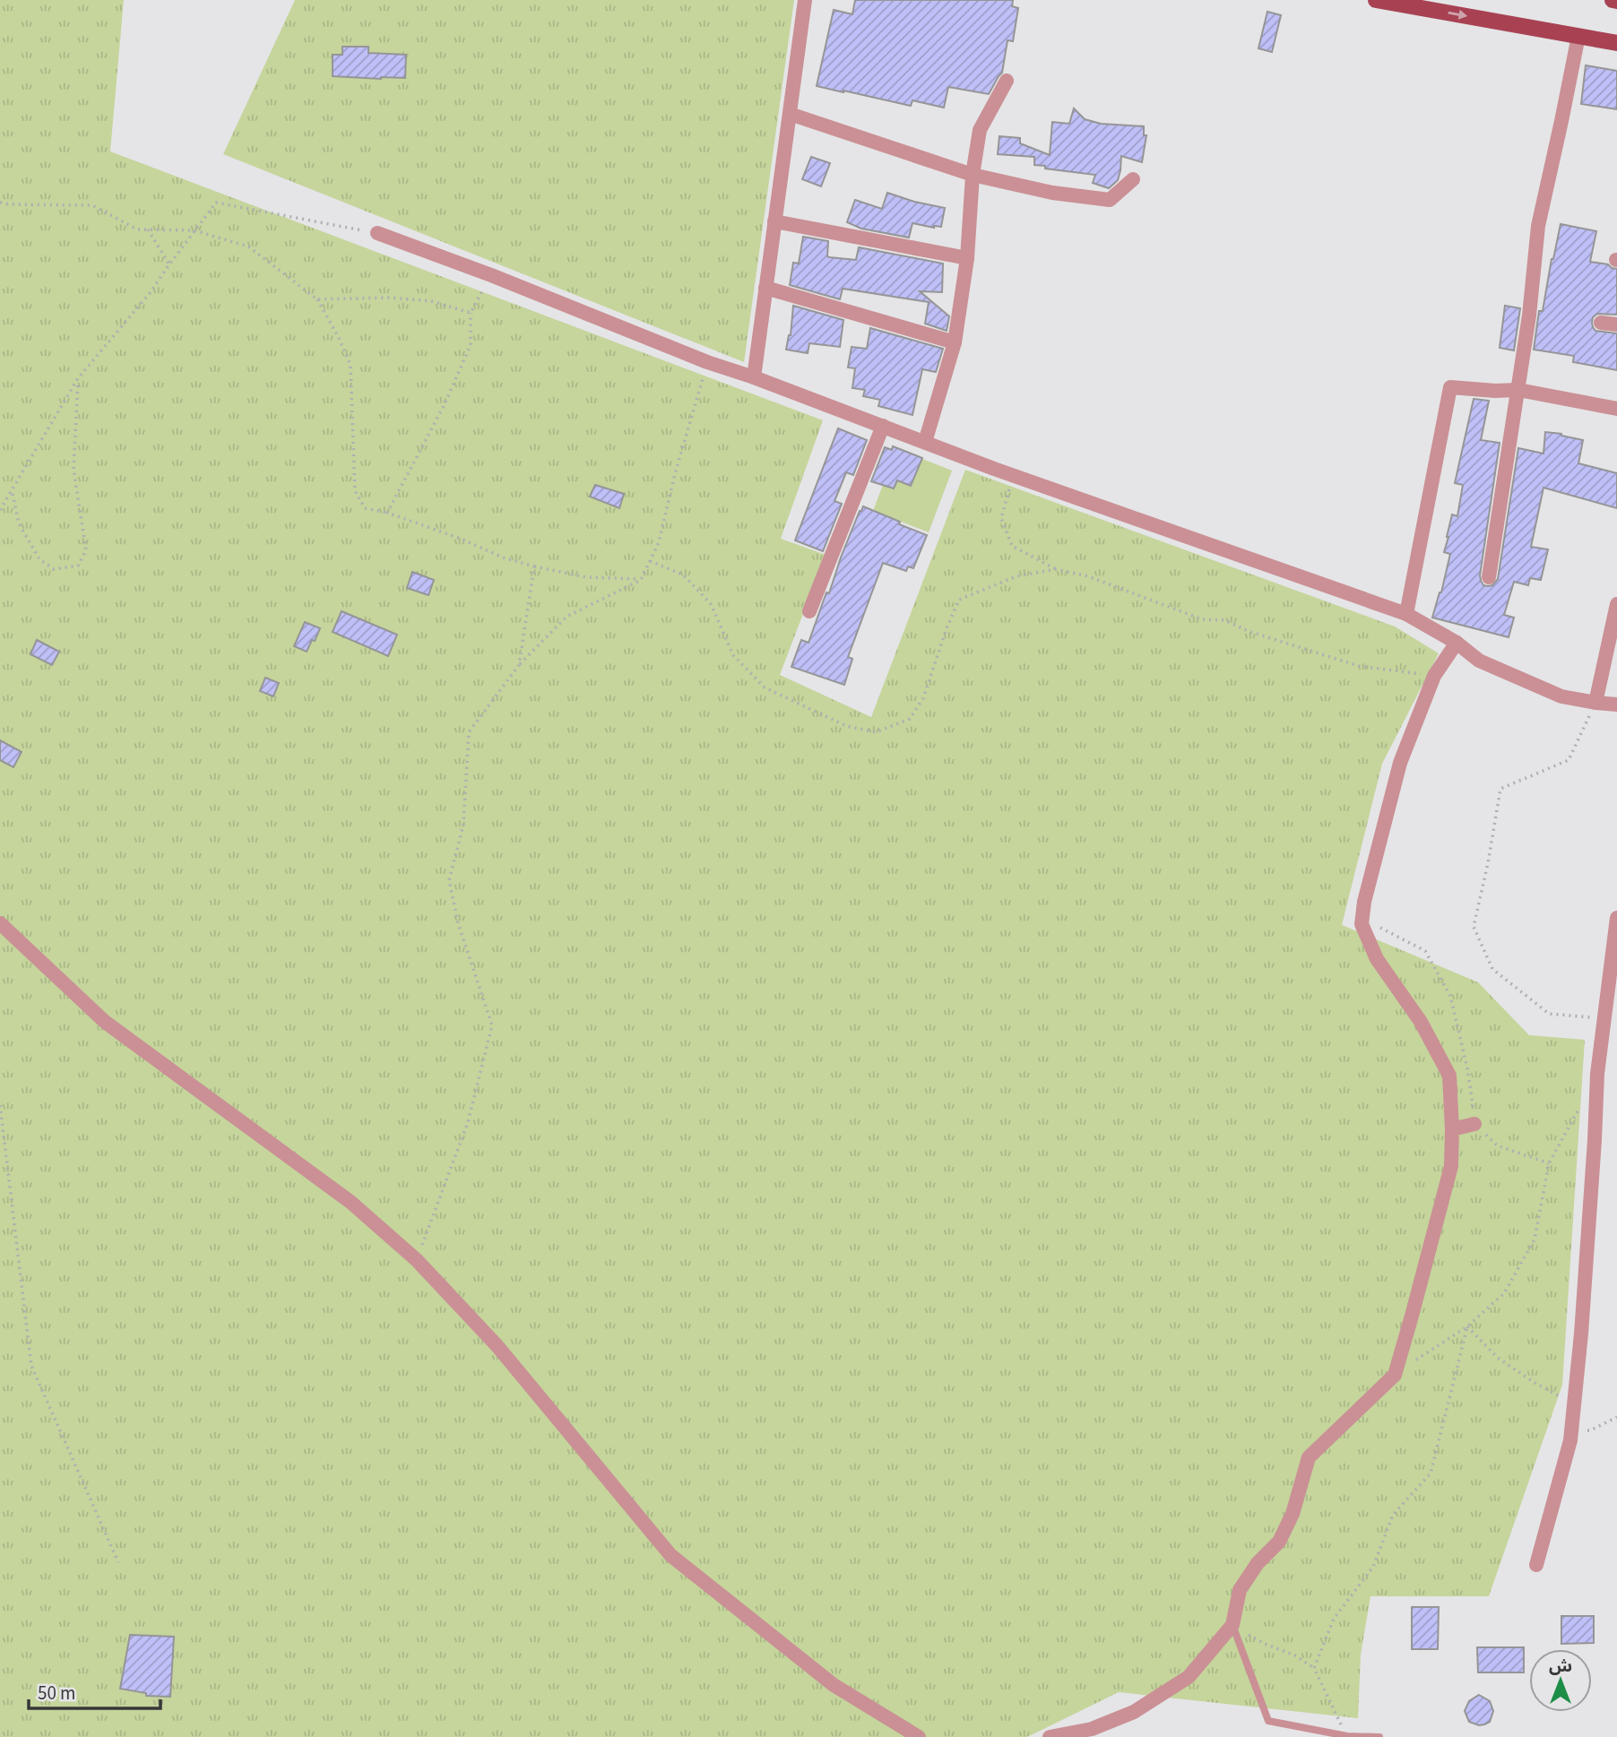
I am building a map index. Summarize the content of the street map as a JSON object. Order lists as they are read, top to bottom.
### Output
{
  "scale_bar": "50 m",
  "north": "top"
}
